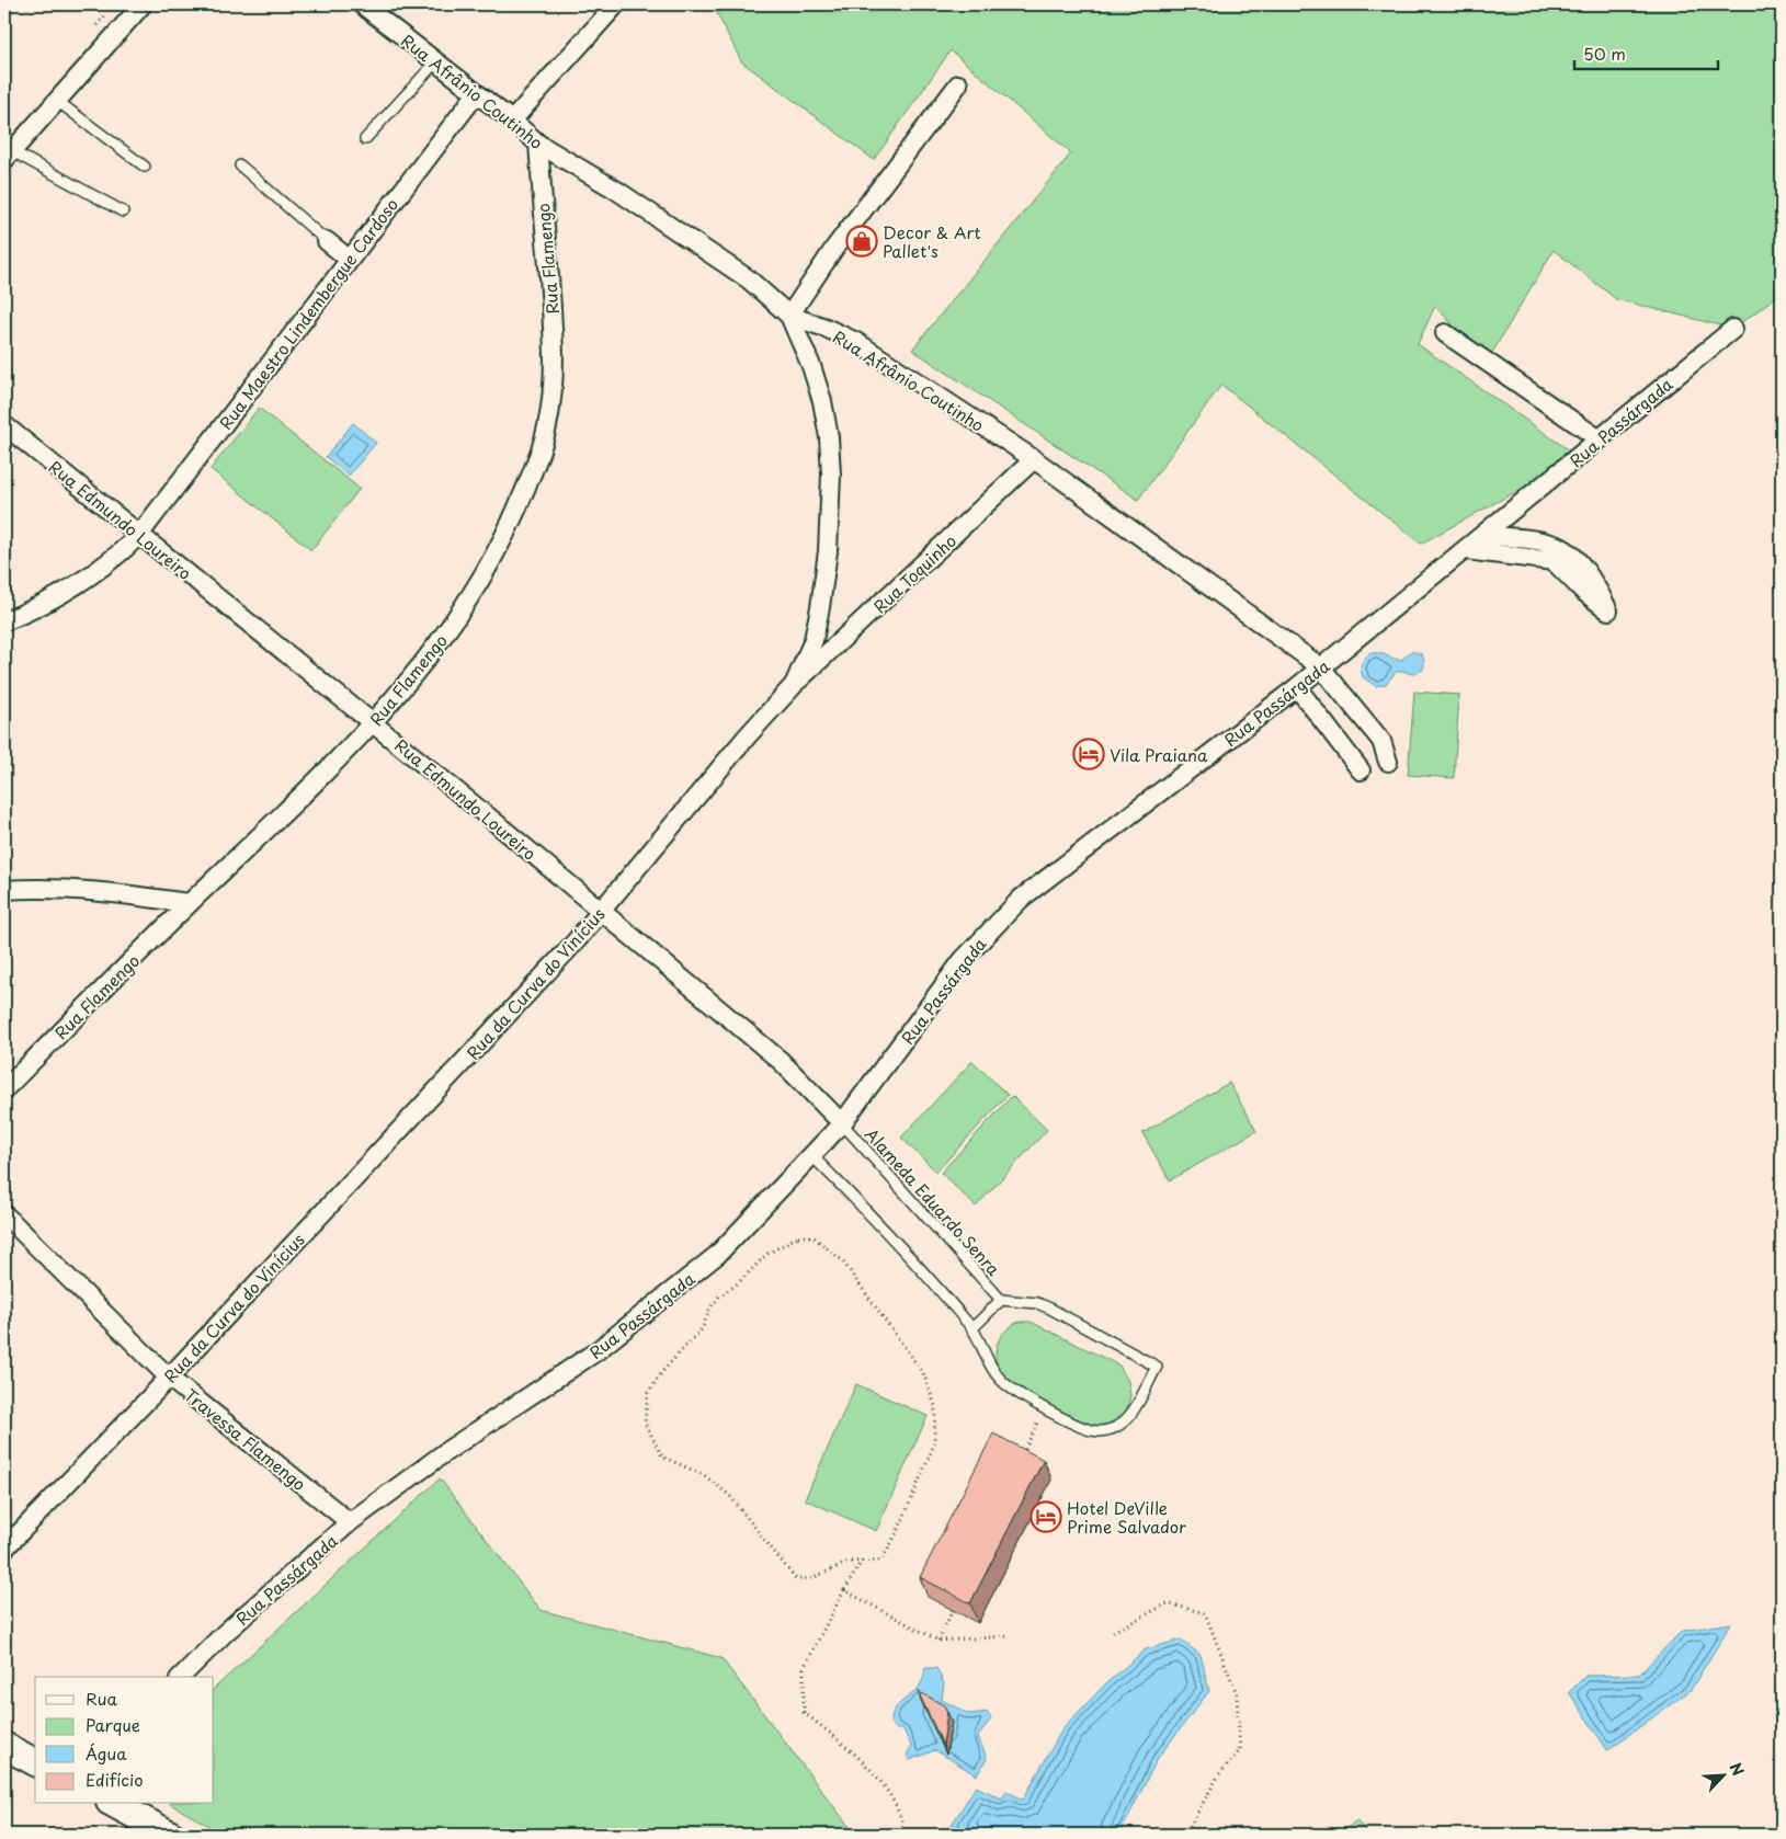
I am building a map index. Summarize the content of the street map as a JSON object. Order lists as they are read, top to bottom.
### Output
{
  "streets": {
    "street": [
      "Rua Afrânio Coutinho",
      "Rua Flamengo",
      "Rua Maestro Lindembergue Cardoso",
      "Rua Passárgada",
      "Rua Edmundo Loureiro",
      "Rua Toquinho",
      "Rua da Curva do Vinícius",
      "Travessa Flamengo"
    ],
    "lane": ["Alameda Eduardo Senra"]
  },
  "crossings": [
    ["Rua Afrânio Coutinho", "Rua Flamengo"],
    ["Rua Afrânio Coutinho", "Rua Maestro Lindembergue Cardoso"],
    ["Rua Afrânio Coutinho", "Rua Passárgada"],
    ["Rua Afrânio Coutinho", "Rua Toquinho"],
    ["Rua Afrânio Coutinho", "Rua da Curva do Vinícius"],
    ["Rua Flamengo", "Rua Edmundo Loureiro"],
    ["Rua Maestro Lindembergue Cardoso", "Rua Edmundo Loureiro"],
    ["Rua Passárgada", "Rua Edmundo Loureiro"],
    ["Rua Passárgada", "Alameda Eduardo Senra"],
    ["Rua Passárgada", "Travessa Flamengo"],
    ["Rua Edmundo Loureiro", "Rua da Curva do Vinícius"],
    ["Rua Edmundo Loureiro", "Alameda Eduardo Senra"],
    ["Rua Toquinho", "Rua da Curva do Vinícius"],
    ["Rua da Curva do Vinícius", "Travessa Flamengo"]
  ],
  "places": {
    "shop": ["Decor & Art Pallet's"],
    "hotel": ["Vila Praiana", "Hotel DeVille Prime Salvador"]
  },
  "legend": [
    "Rua",
    "Parque",
    "Água",
    "Edifício"
  ],
  "scale_bar": "50 m",
  "north": "top right"
}
